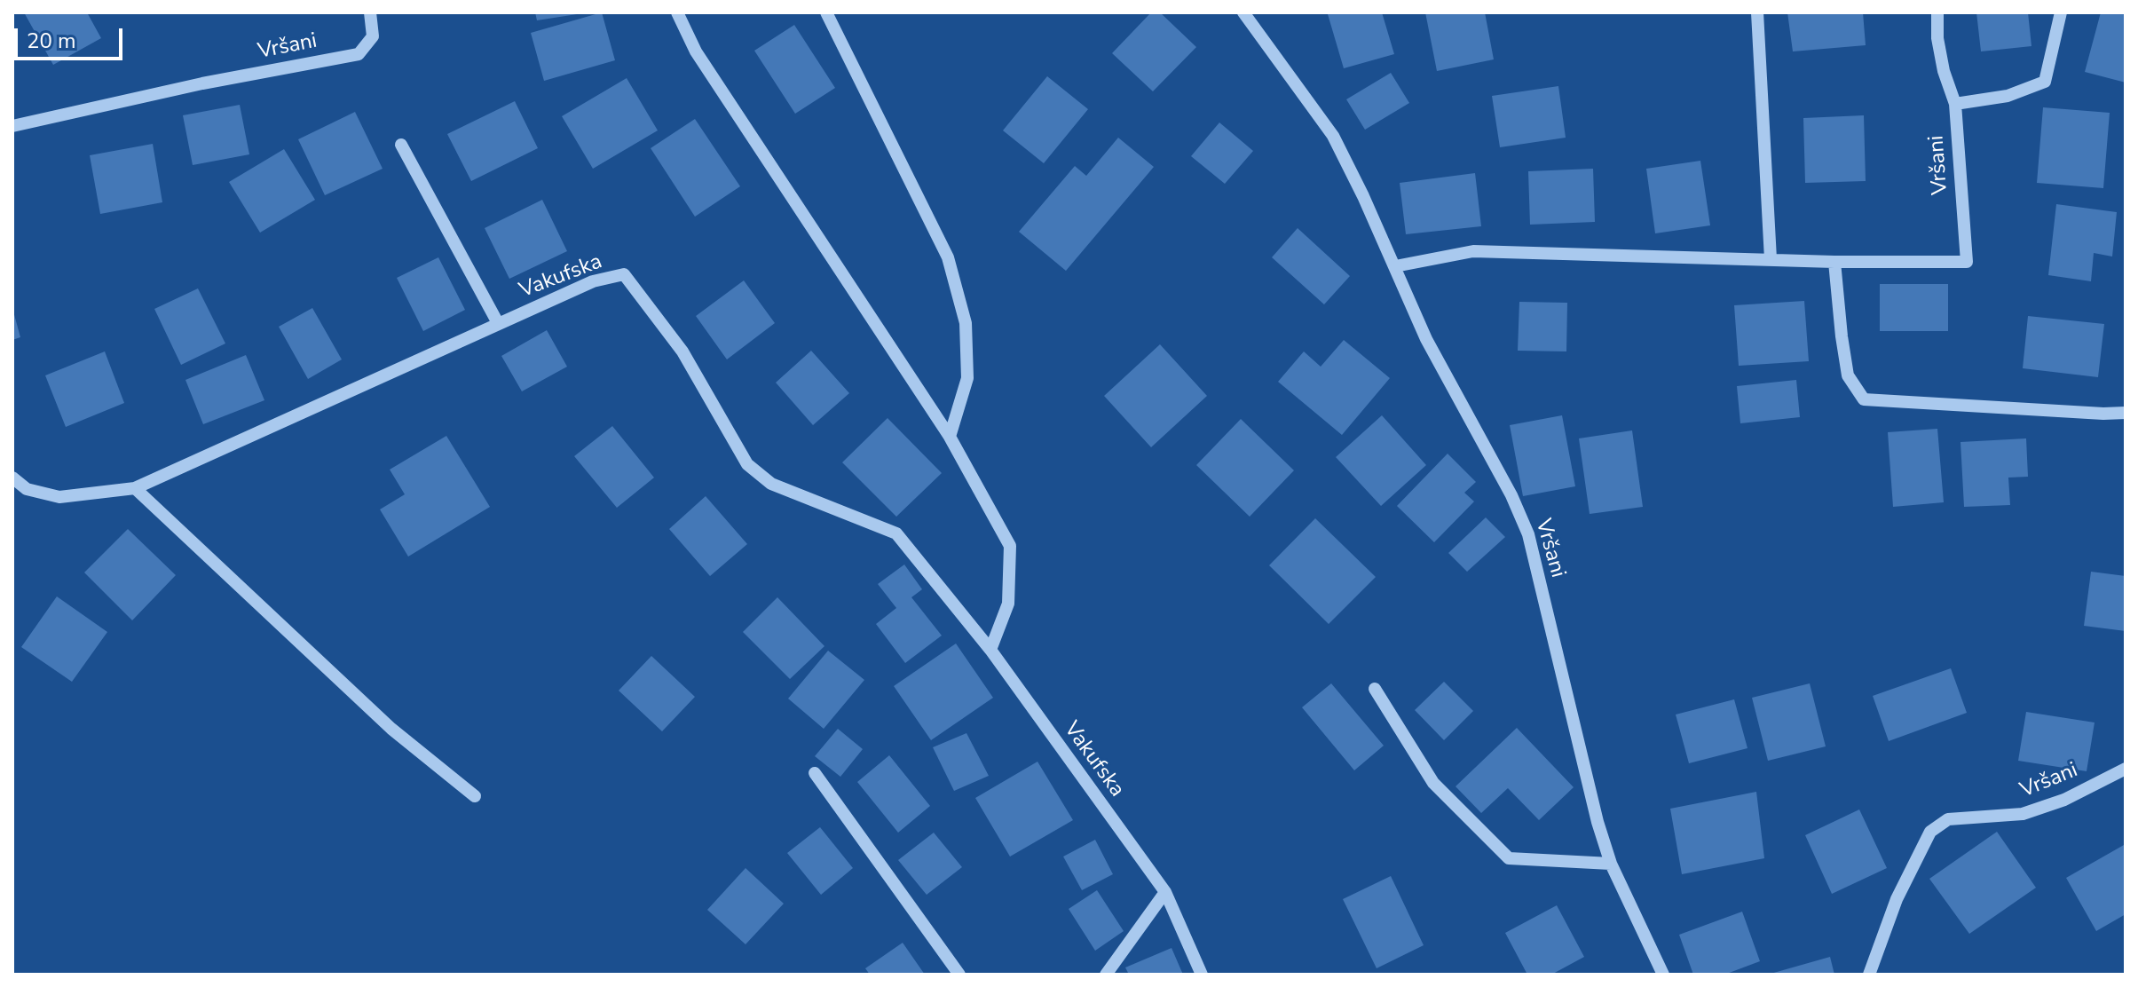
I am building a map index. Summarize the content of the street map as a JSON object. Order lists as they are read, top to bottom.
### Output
{
  "streets": {
    "street": ["Vršani", "Vakufska"]
  },
  "scale_bar": "20 m"
}
